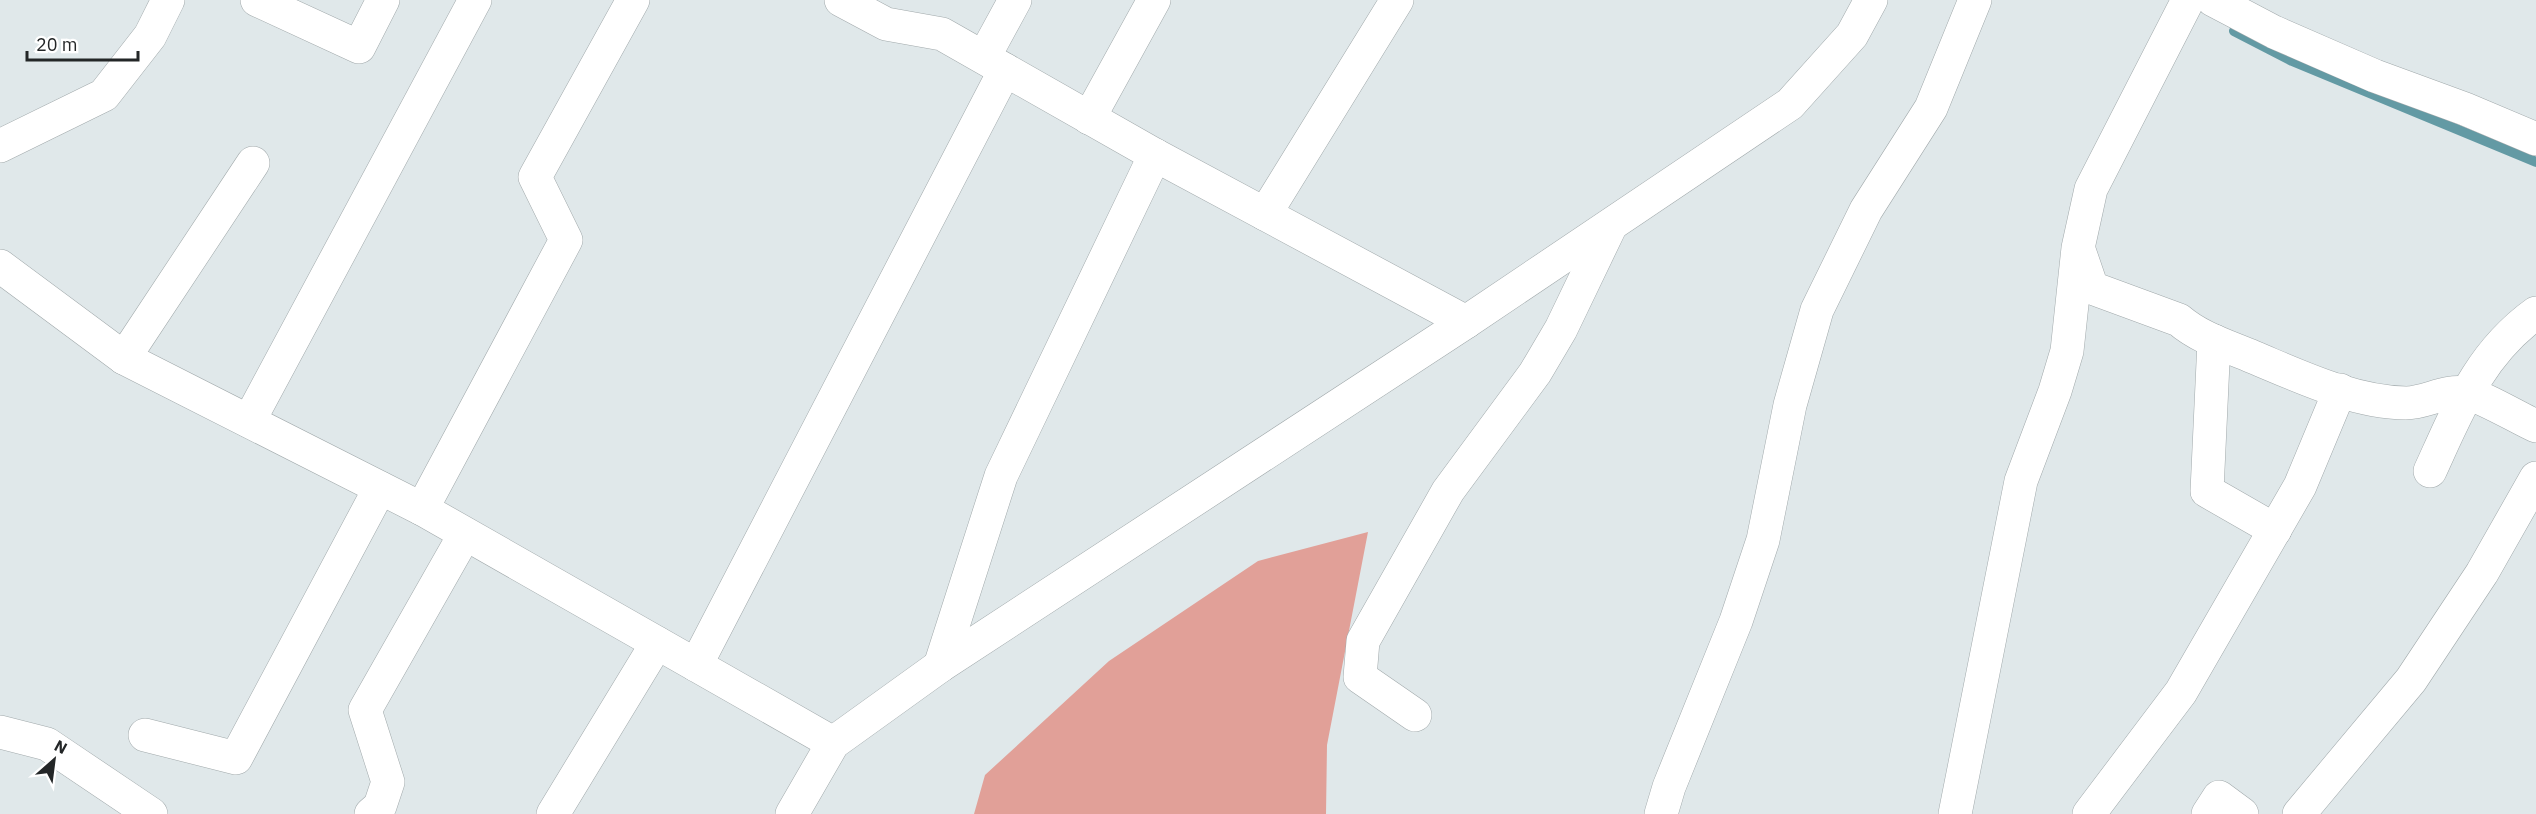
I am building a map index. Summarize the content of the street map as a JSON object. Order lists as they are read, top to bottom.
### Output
{
  "scale_bar": "20 m",
  "north": "top right"
}
